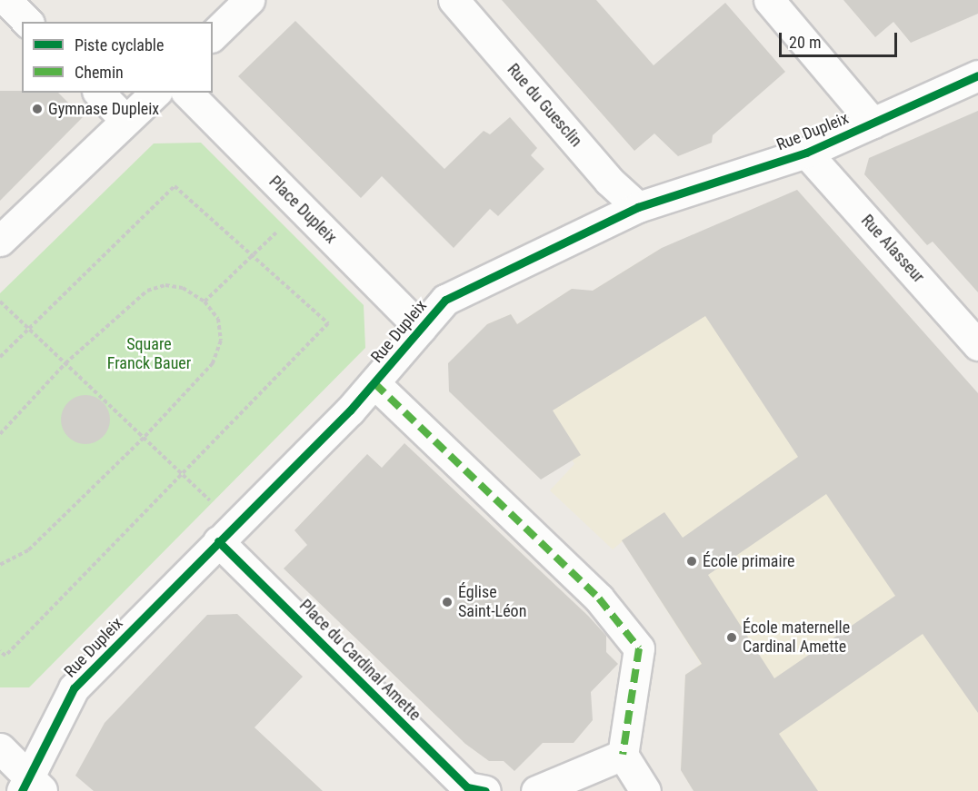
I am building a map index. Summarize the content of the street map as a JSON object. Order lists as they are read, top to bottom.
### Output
{
  "streets": {
    "street": [
      "Rue du Guesclin",
      "Rue Dupleix",
      "Place Dupleix",
      "Rue Alasseur",
      "Place du Cardinal Amette"
    ]
  },
  "crossings": [
    ["Rue du Guesclin", "Rue Dupleix"],
    ["Rue Dupleix", "Place Dupleix"],
    ["Rue Dupleix", "Rue Alasseur"],
    ["Rue Dupleix", "Place du Cardinal Amette"]
  ],
  "parks": ["Square Franck Bauer"],
  "places": [
    "Gymnase Dupleix",
    "École primaire",
    "Église Saint-Léon",
    "École maternelle Cardinal Amette"
  ],
  "legend": ["Piste cyclable", "Chemin"],
  "scale_bar": "20 m"
}
